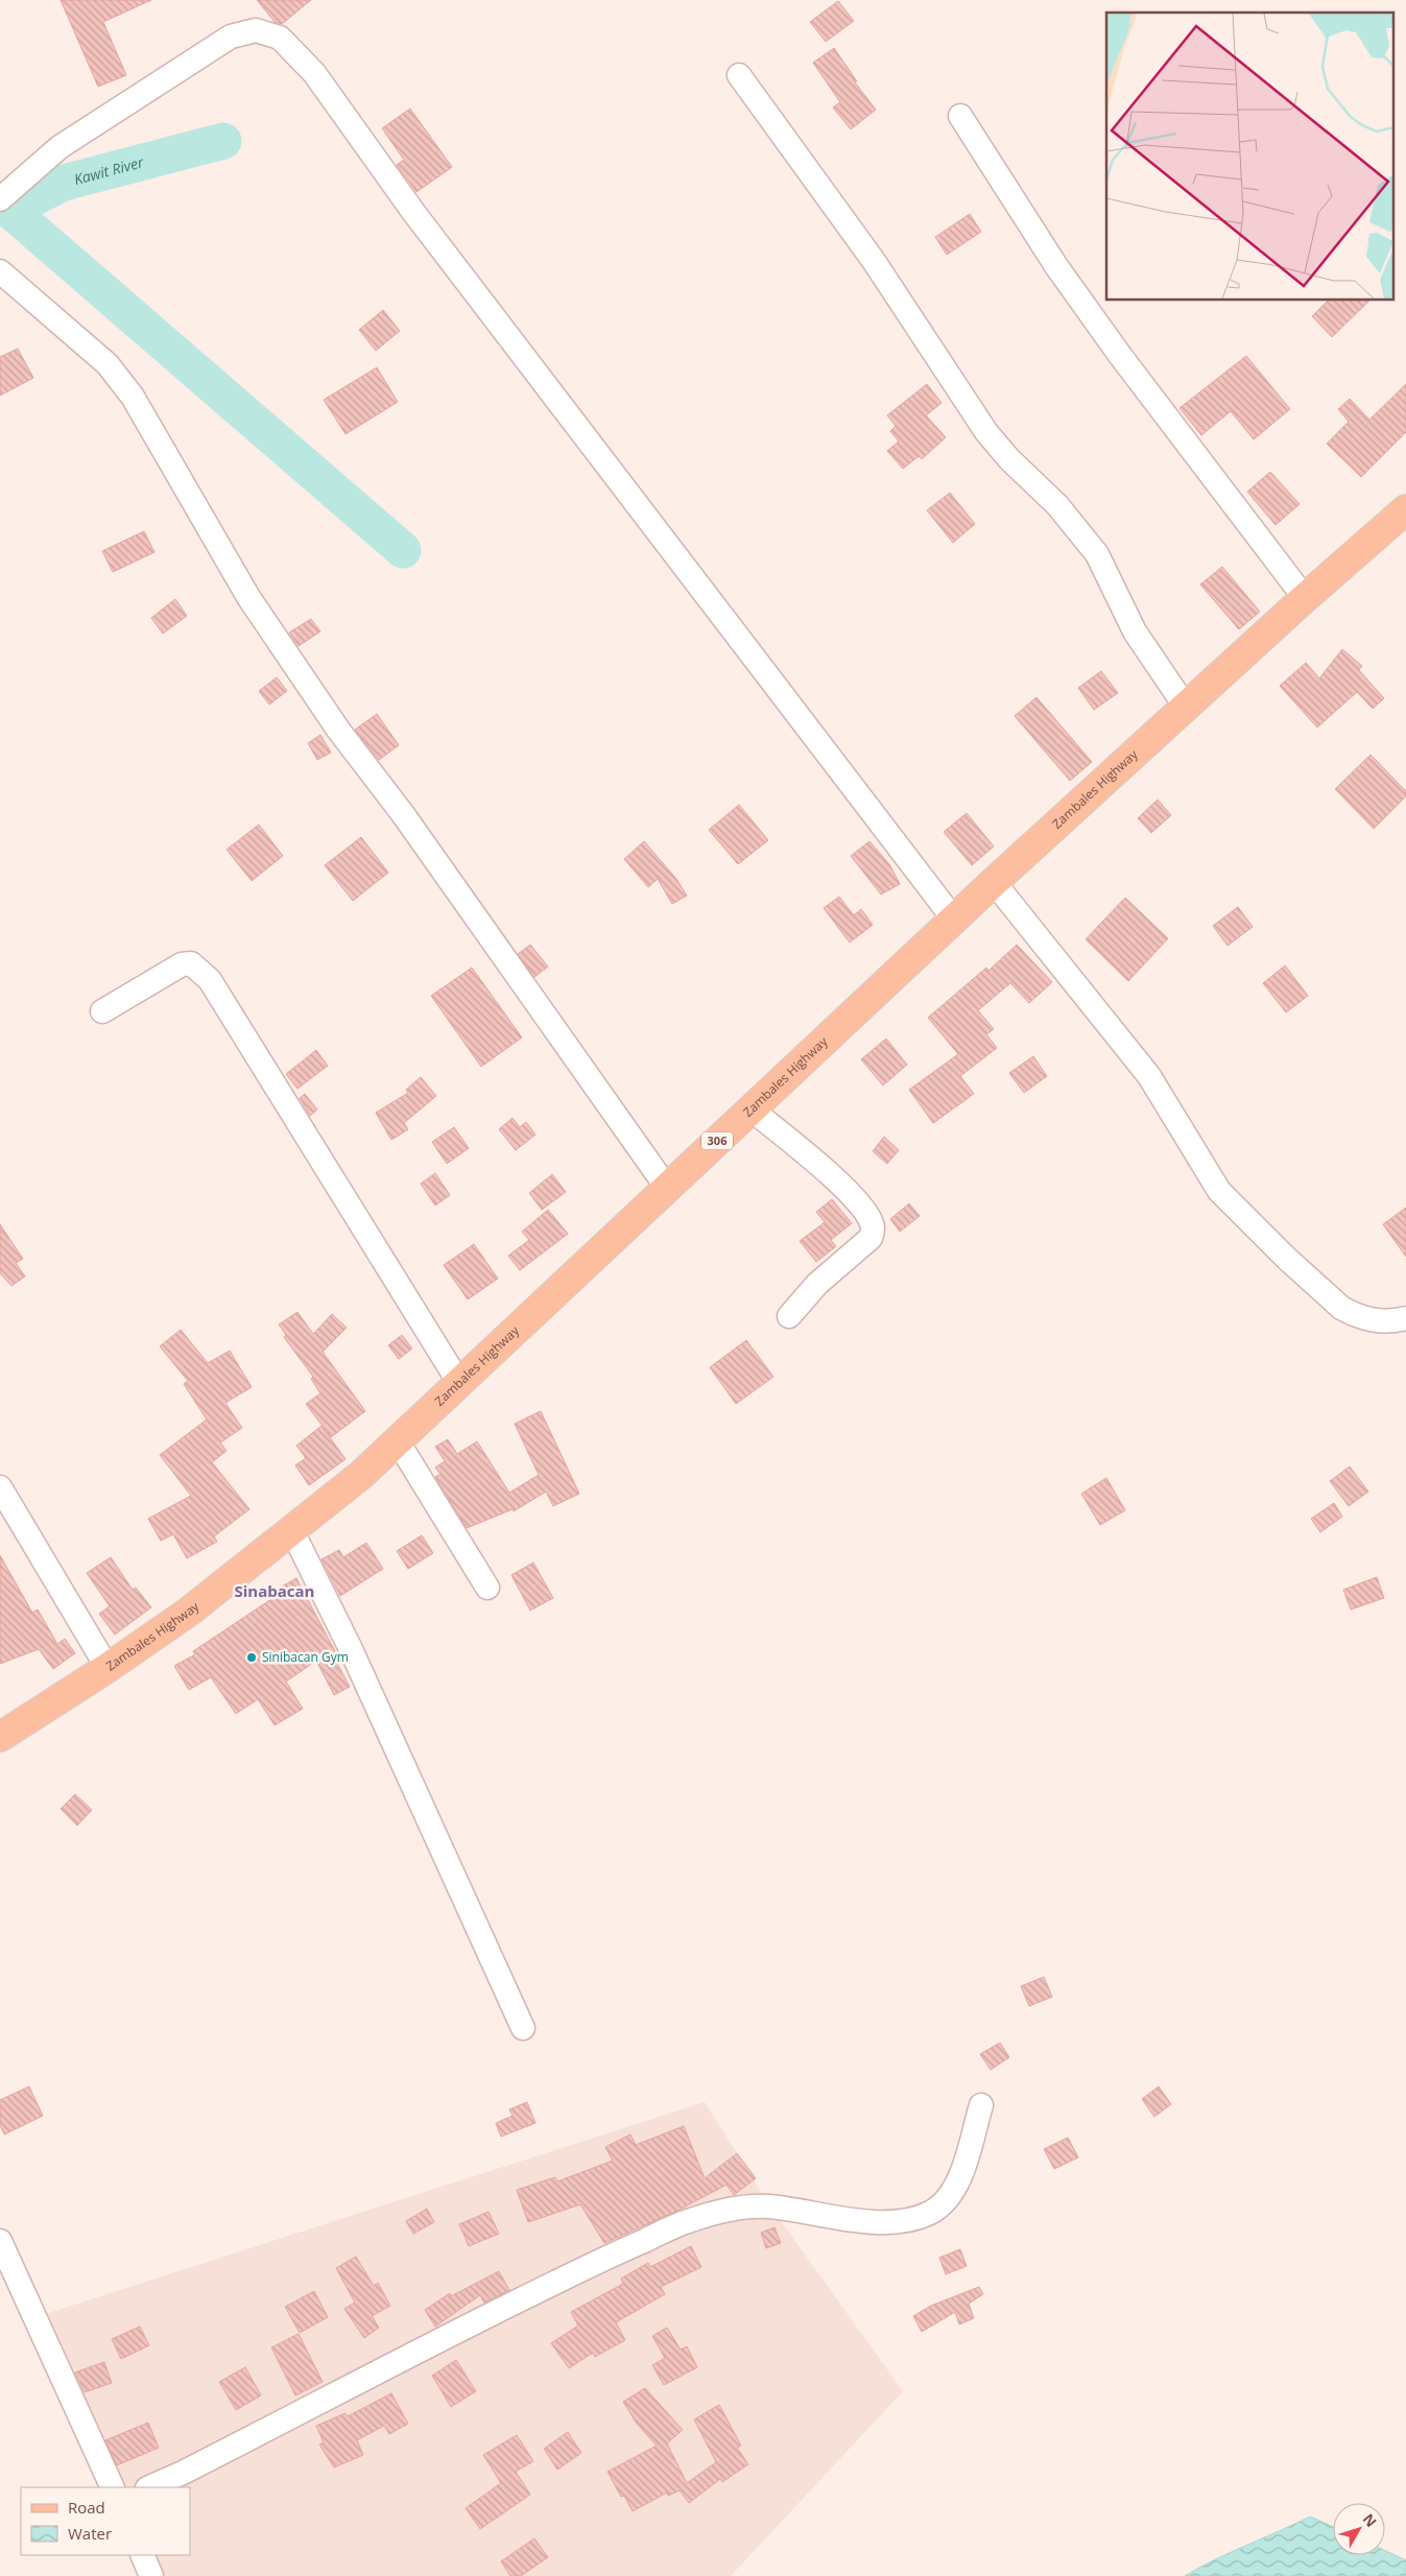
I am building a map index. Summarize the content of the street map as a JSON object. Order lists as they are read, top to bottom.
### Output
{
  "streets": {
    "main road": ["Zambales Highway", "306"]
  },
  "districts": ["Sinabacan"],
  "water": ["Kawit River"],
  "places": ["Sinibacan Gym"],
  "legend": ["Road", "Water"],
  "north": "top right"
}
